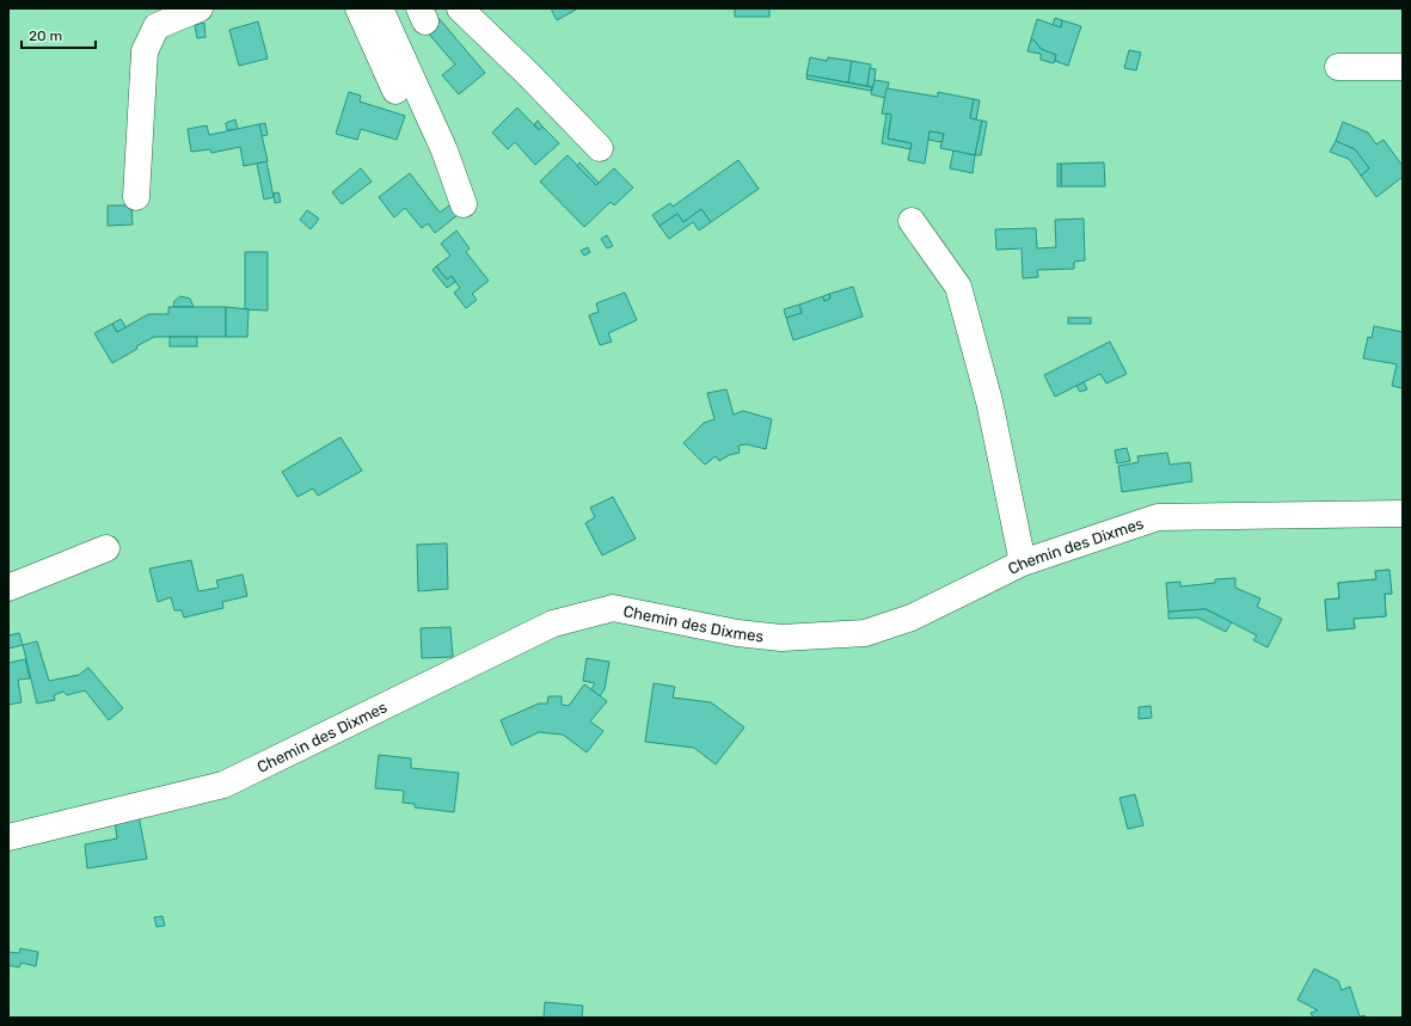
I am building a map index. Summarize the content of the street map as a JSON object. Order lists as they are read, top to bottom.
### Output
{
  "streets": {
    "street": ["Chemin des Dixmes"]
  },
  "scale_bar": "20 m"
}
